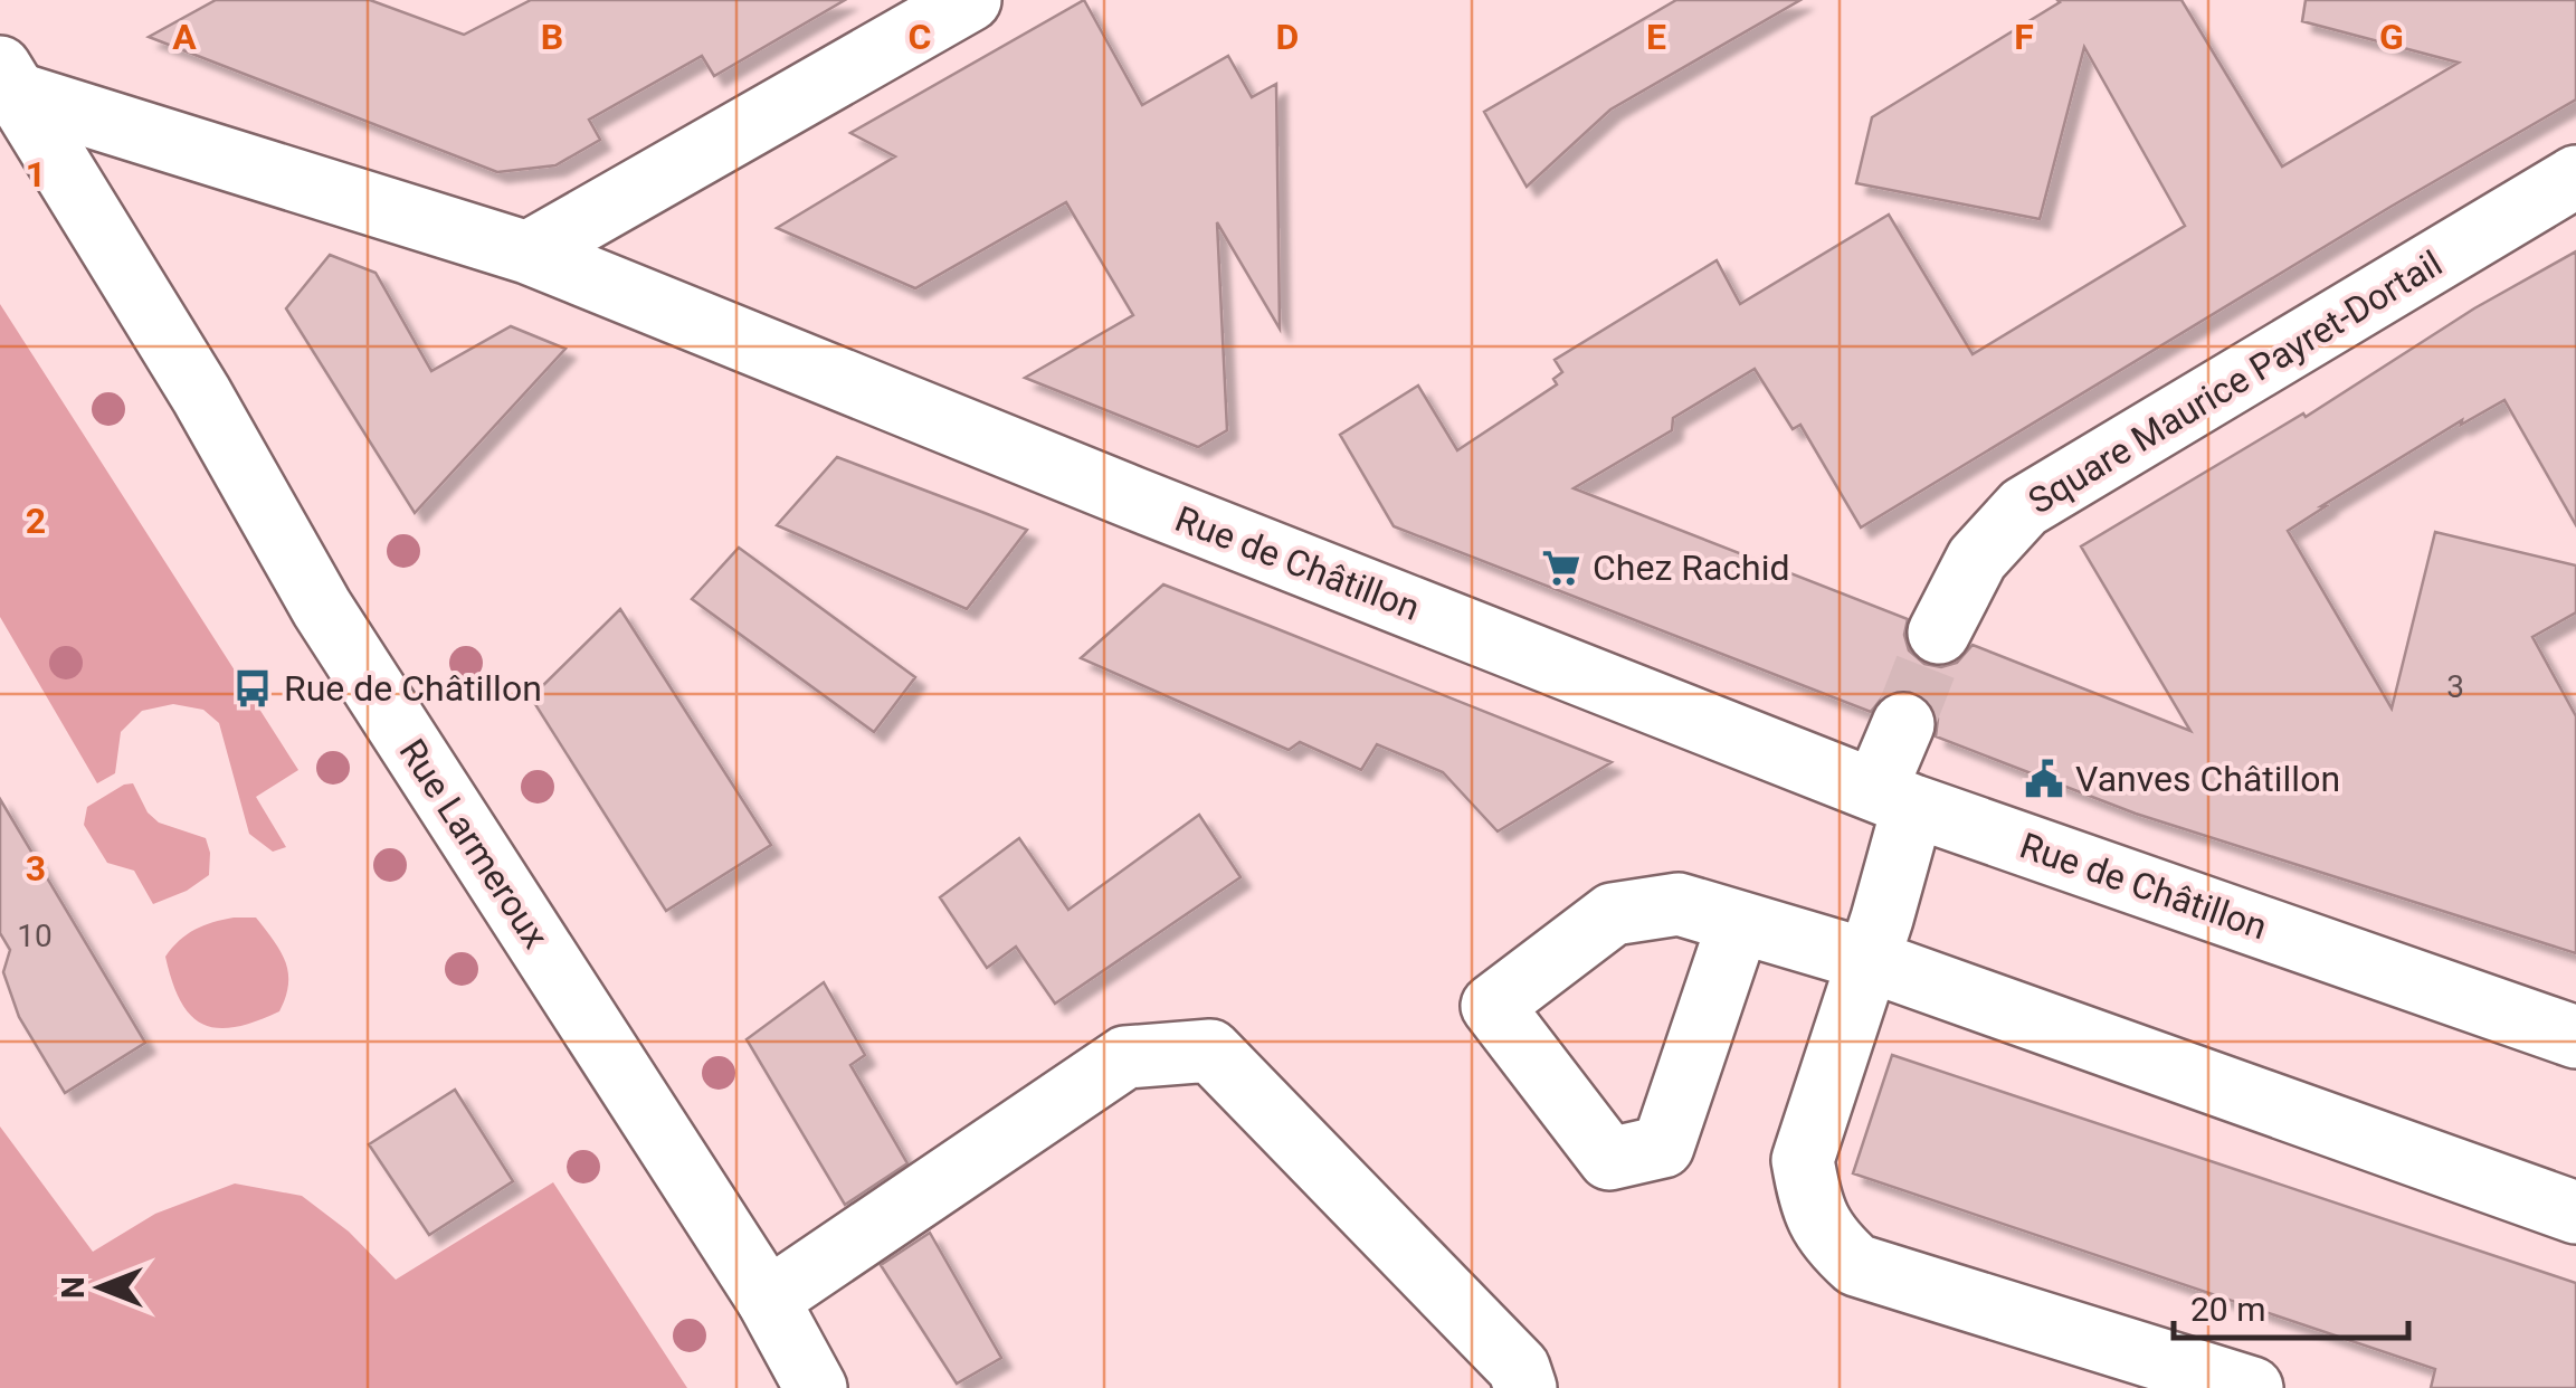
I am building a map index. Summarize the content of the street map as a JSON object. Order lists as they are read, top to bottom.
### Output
{
  "streets": {
    "street": ["Square Maurice Payret-Dortail", "Rue de Châtillon", "Rue Larmeroux"]
  },
  "crossings": [
    ["Rue de Châtillon", "Rue Larmeroux"]
  ],
  "places": {
    "supermarket": ["Chez Rachid"],
    "bus stop": ["Rue de Châtillon"],
    "public building": ["Vanves Châtillon"]
  },
  "house_numbers": ["3", "10"],
  "scale_bar": "20 m",
  "north": "left",
  "grid": {
    "columns": [
      "A",
      "B",
      "C",
      "D",
      "E",
      "F",
      "G"
    ],
    "rows": ["1", "2", "3"]
  }
}
